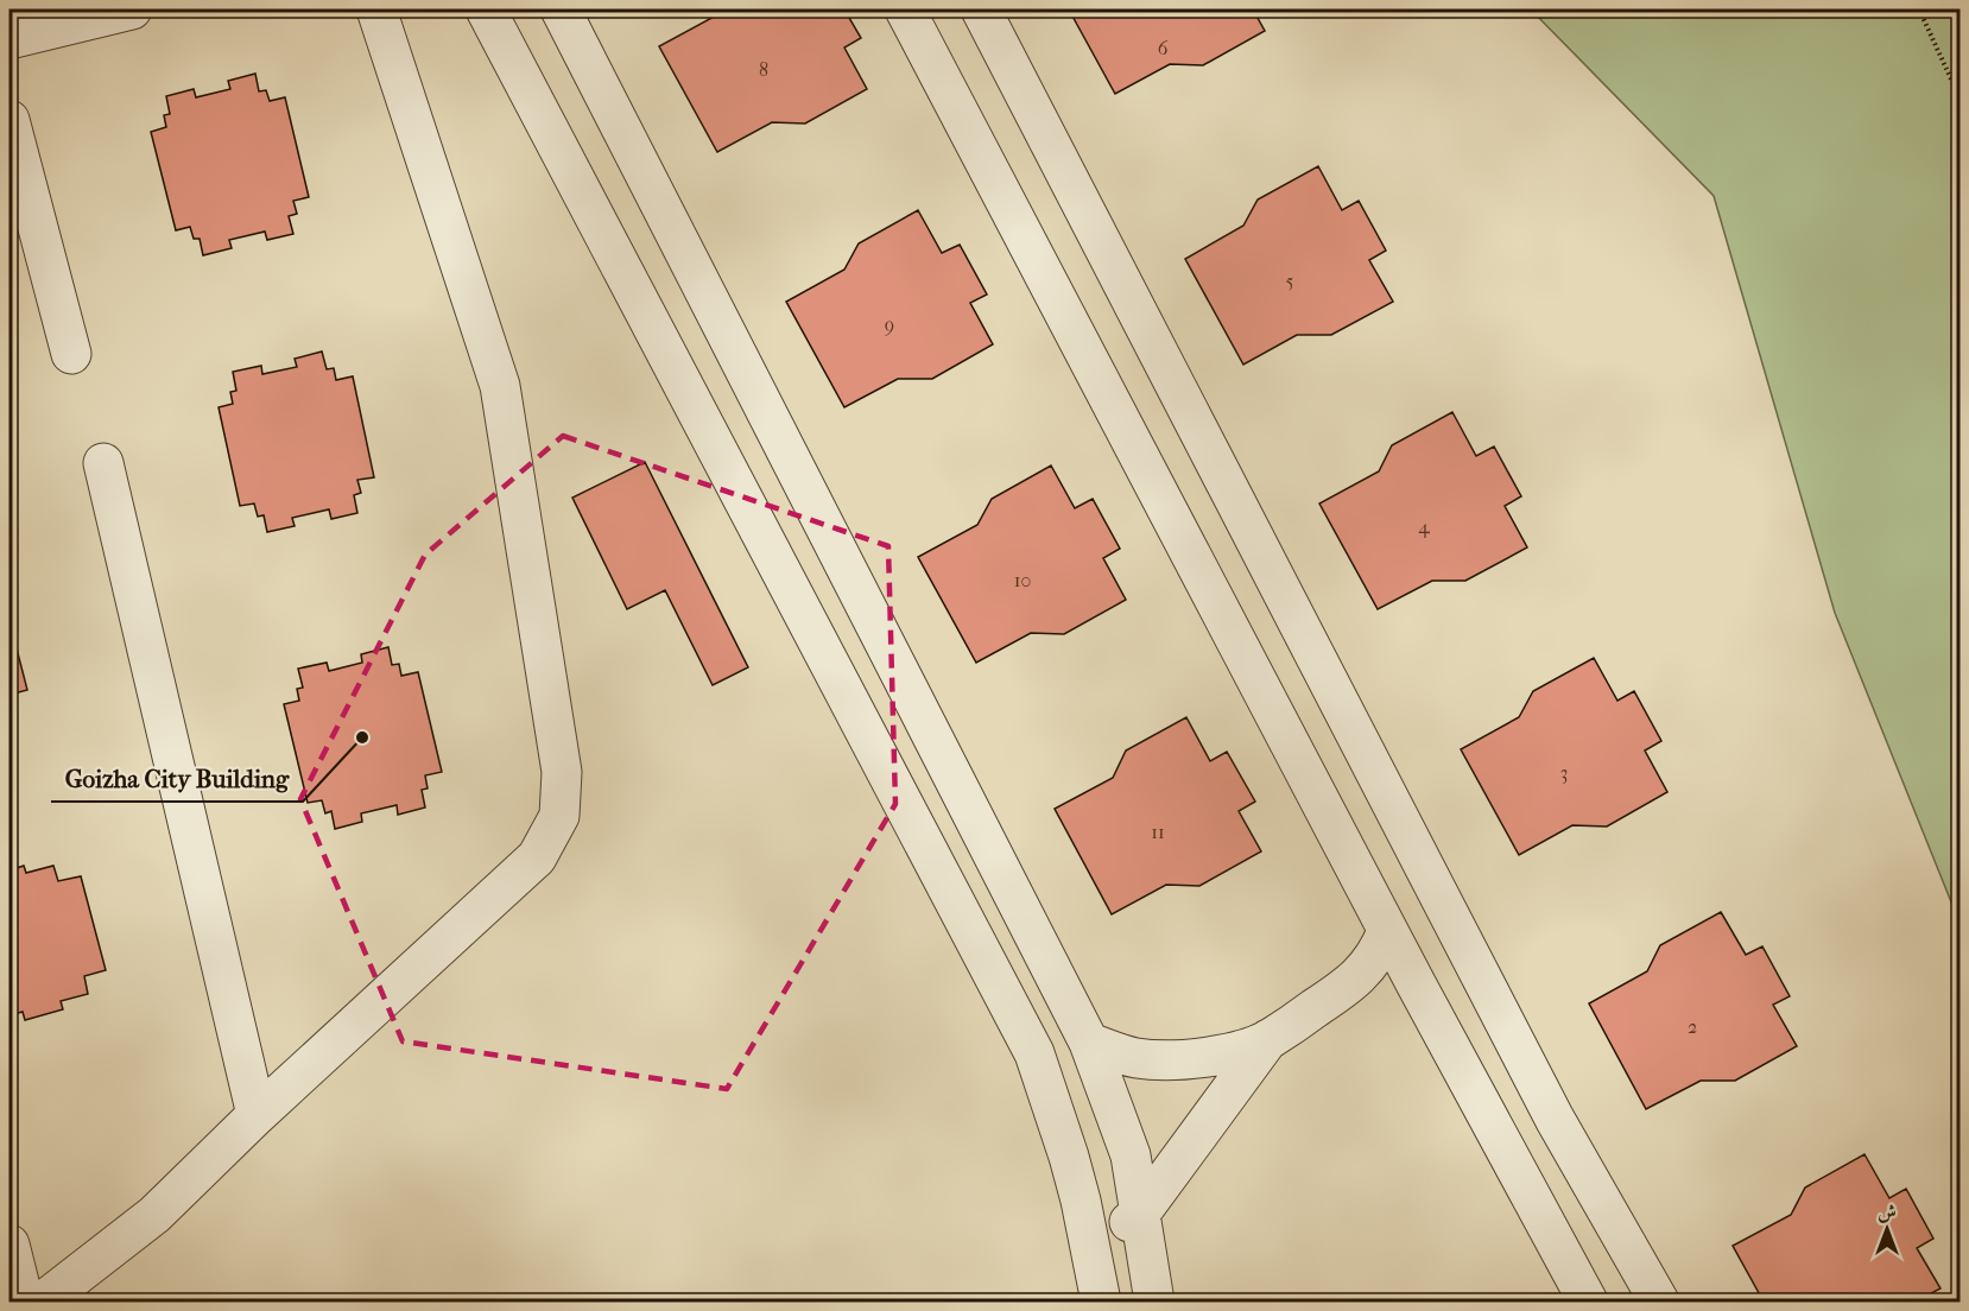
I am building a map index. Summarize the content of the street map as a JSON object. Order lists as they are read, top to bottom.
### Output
{
  "places": ["Goizha City Building"],
  "house_numbers": [
    "6",
    "8",
    "5",
    "9",
    "4",
    "10",
    "3",
    "11",
    "2"
  ],
  "north": "top"
}
